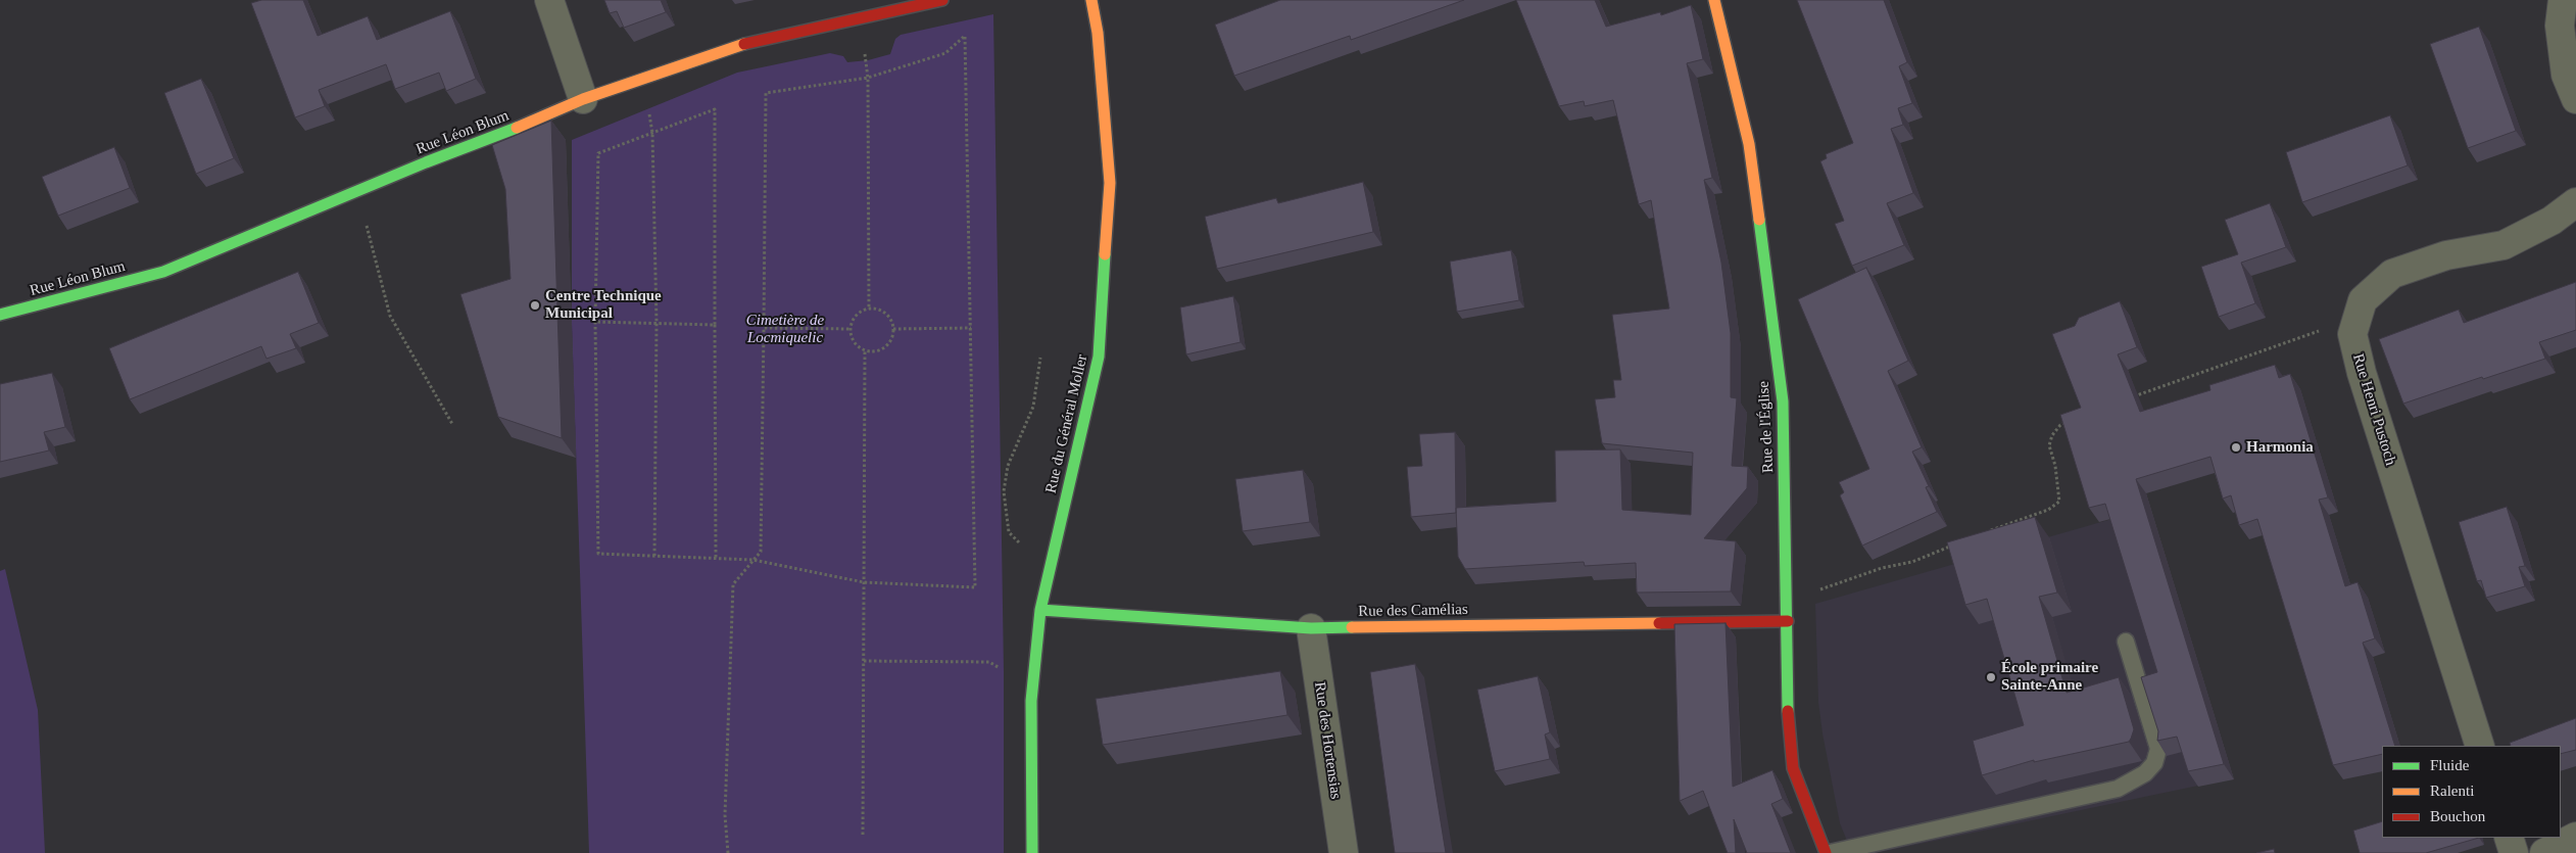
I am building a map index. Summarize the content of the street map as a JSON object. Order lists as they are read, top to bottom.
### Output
{
  "streets": {
    "street": [
      "Rue Léon Blum",
      "Rue Henri Pustoch",
      "Rue du Général Moller",
      "Rue de l'Église",
      "Rue des Camélias",
      "Rue des Hortensias"
    ]
  },
  "crossings": [
    ["Rue du Général Moller", "Rue des Camélias"],
    ["Rue de l'Église", "Rue des Camélias"],
    ["Rue des Camélias", "Rue des Hortensias"]
  ],
  "parks": ["Cimetière de Locmiquelic"],
  "places": ["Centre Technique Municipal", "Harmonia", "École primaire Sainte-Anne"],
  "legend": ["Fluide", "Ralenti", "Bouchon"]
}
